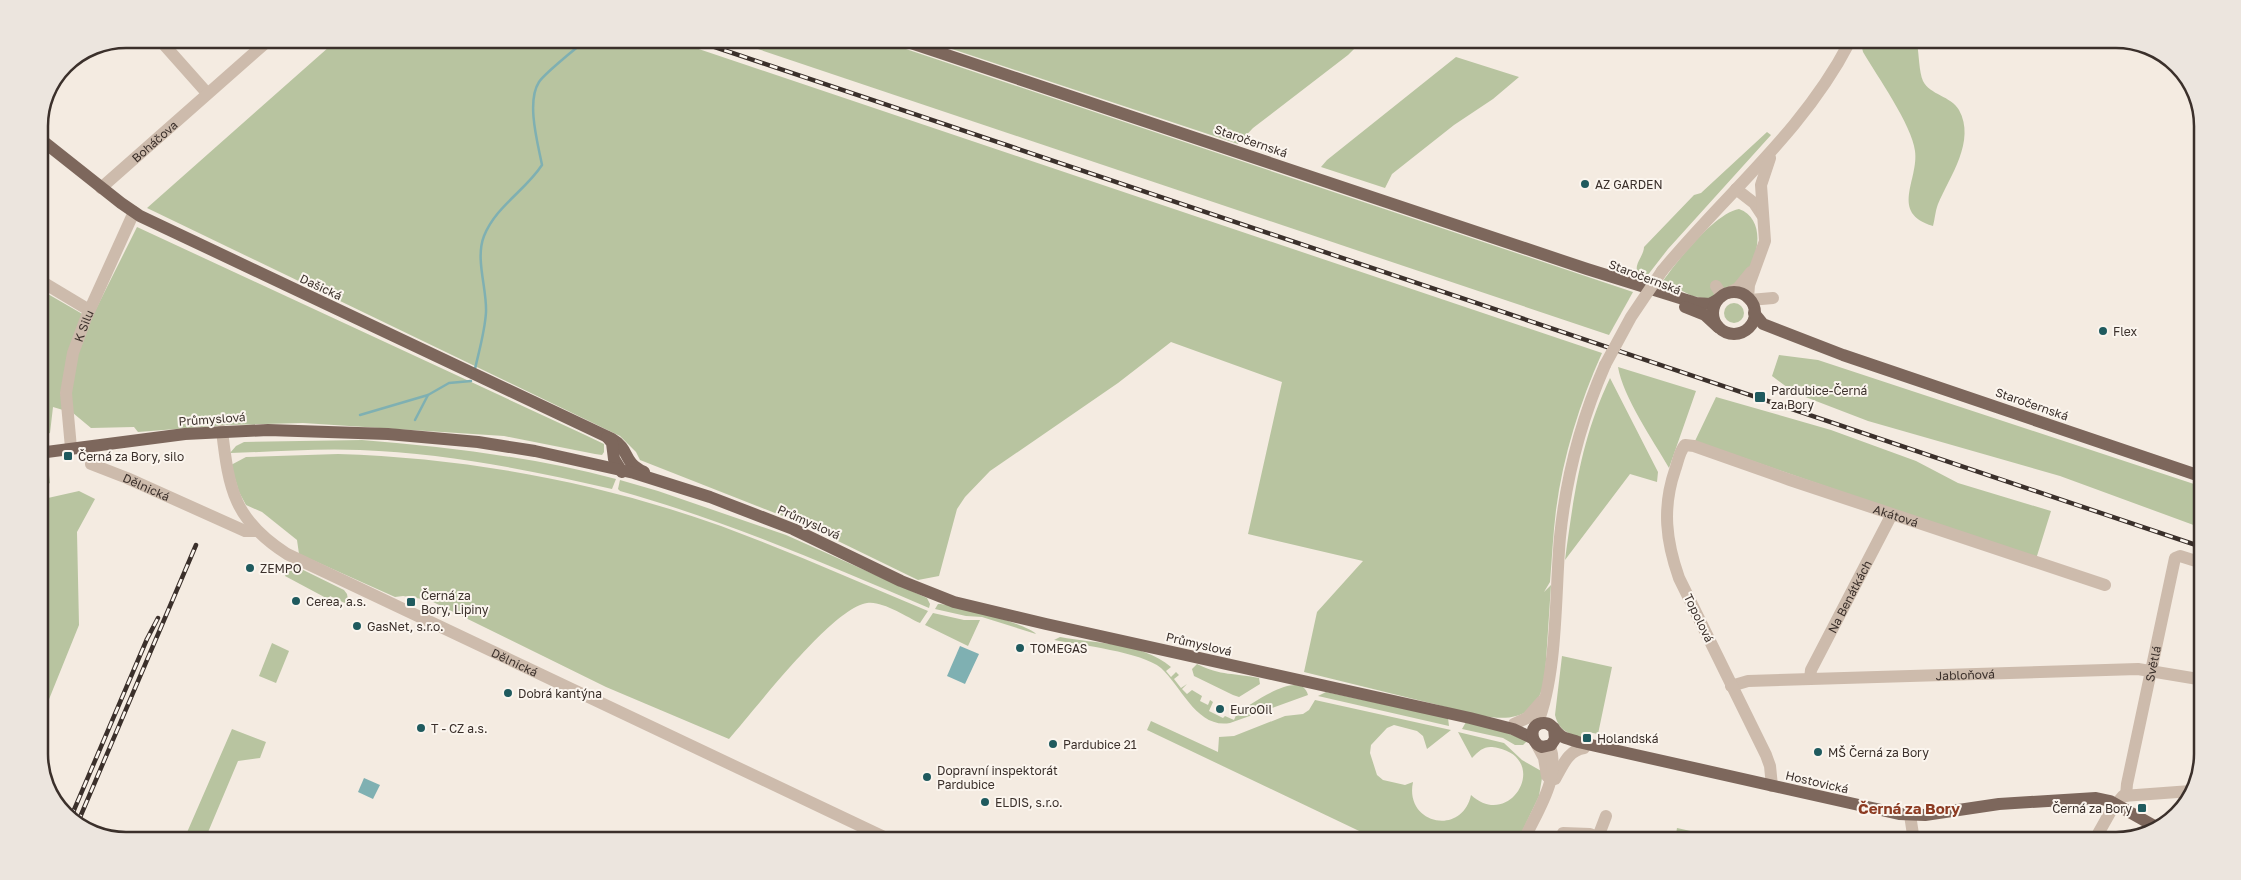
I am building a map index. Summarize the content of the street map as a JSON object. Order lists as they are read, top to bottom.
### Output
{
  "streets": {
    "main road": [
      "Staročernská",
      "Dašická",
      "Průmyslová",
      "Hostovická"
    ],
    "street": [
      "Boháčova",
      "K Silu",
      "Dělnická",
      "Akátová",
      "Na Benátkách",
      "Topolová",
      "Světlá",
      "Jabloňová"
    ]
  },
  "crossings": [
    ["Boháčova", "Dašická"],
    ["Dašická", "K Silu"],
    ["Dašická", "Průmyslová"],
    ["K Silu", "Průmyslová"],
    ["Průmyslová", "Dělnická"],
    ["Průmyslová", "Hostovická"],
    ["Akátová", "Na Benátkách"],
    ["Akátová", "Topolová"],
    ["Na Benátkách", "Jabloňová"],
    ["Topolová", "Jabloňová"],
    ["Topolová", "Hostovická"],
    ["Světlá", "Jabloňová"]
  ],
  "districts": ["Černá za Bory"],
  "places": {
    "other": [
      "AZ GARDEN",
      "Flex",
      "ZEMPO",
      "Cerea, a.s.",
      "GasNet, s.r.o.",
      "TOMEGAS",
      "Dobrá kantýna",
      "EuroOil",
      "T - CZ a.s.",
      "Pardubice 21",
      "MŠ Černá za Bory",
      "Dopravní inspektorát Pardubice",
      "ELDIS, s.r.o."
    ],
    "transit": [
      "Pardubice-Černá za Bory",
      "Černá za Bory, silo",
      "Černá za Bory, Lipiny",
      "Holandská",
      "Černá za Bory"
    ]
  }
}
